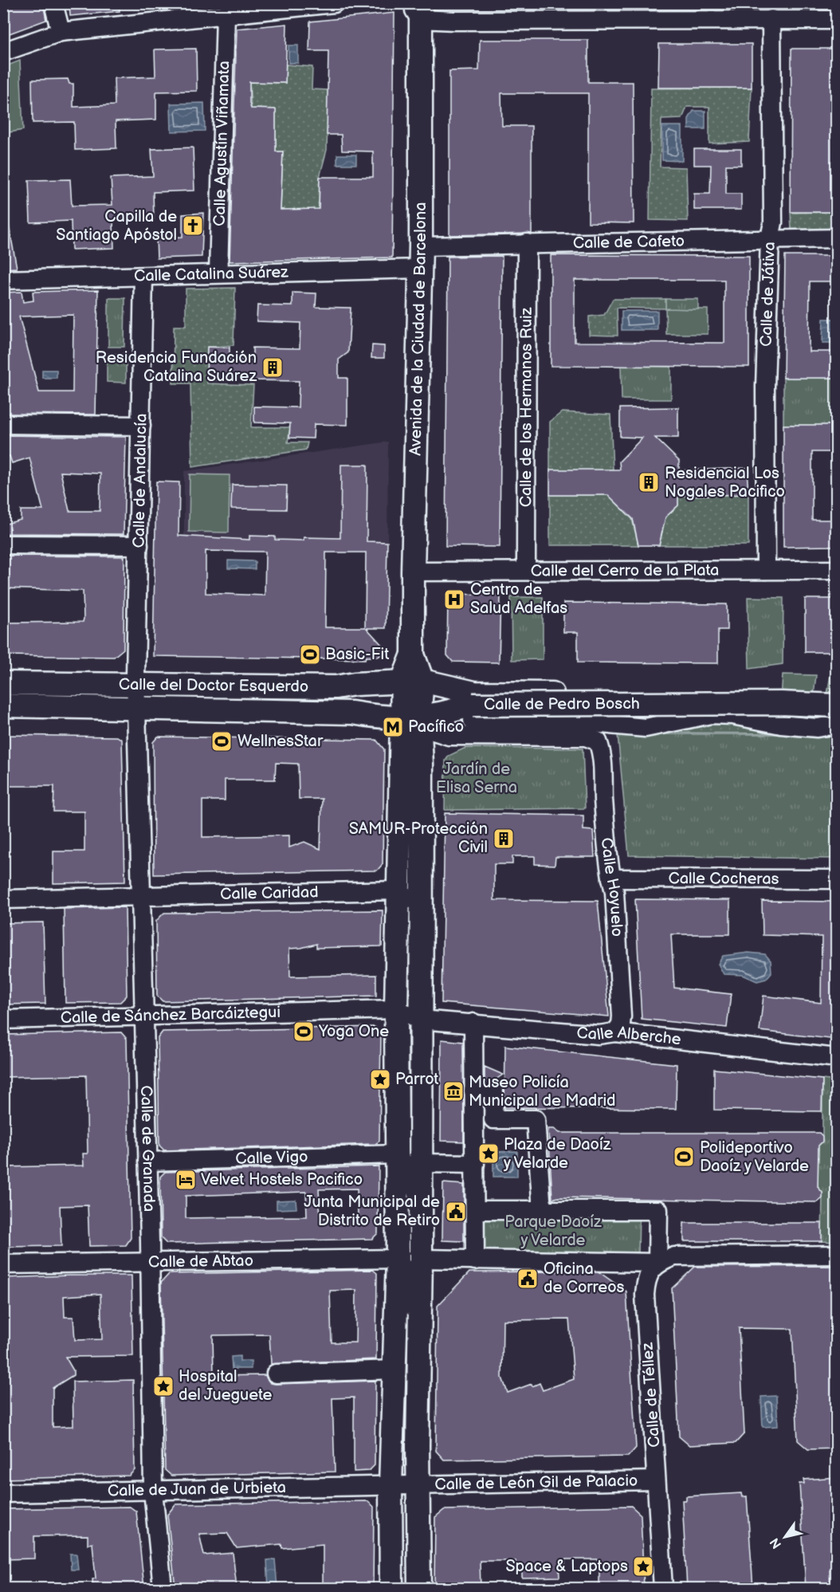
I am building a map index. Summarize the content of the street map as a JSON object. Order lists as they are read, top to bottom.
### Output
{
  "streets": {
    "main road": ["Avenida de la Ciudad de Barcelona", "Calle del Doctor Esquerdo", "Calle de Pedro Bosch"],
    "street": [
      "Calle Agustín Viñamata",
      "Calle de Cafeto",
      "Calle Catalina Suárez",
      "Calle de Játiva",
      "Calle de los Hermanos Ruiz",
      "Calle de Andalucía",
      "Calle del Cerro de la Plata",
      "Calle Cocheras",
      "Calle Hoyuelo",
      "Calle Caridad",
      "Calle de Sánchez Barcáiztegui",
      "Calle Alberche",
      "Calle de Granada",
      "Calle Vigo",
      "Calle de Abtao",
      "Calle de Téllez",
      "Calle de León Gil de Palacio",
      "Calle de Juan de Urbieta"
    ]
  },
  "crossings": [
    ["Calle Agustín Viñamata", "Calle Catalina Suárez"],
    ["Calle de Cafeto", "Calle de Játiva"],
    ["Calle de Cafeto", "Avenida de la Ciudad de Barcelona"],
    ["Calle de Cafeto", "Calle de los Hermanos Ruiz"],
    ["Calle Catalina Suárez", "Avenida de la Ciudad de Barcelona"],
    ["Calle Catalina Suárez", "Calle de Andalucía"],
    ["Calle de Játiva", "Calle del Cerro de la Plata"],
    ["Avenida de la Ciudad de Barcelona", "Calle del Cerro de la Plata"],
    ["Avenida de la Ciudad de Barcelona", "Calle del Doctor Esquerdo"],
    ["Avenida de la Ciudad de Barcelona", "Calle de Pedro Bosch"],
    ["Avenida de la Ciudad de Barcelona", "Calle Caridad"],
    ["Avenida de la Ciudad de Barcelona", "Calle de Sánchez Barcáiztegui"],
    ["Avenida de la Ciudad de Barcelona", "Calle Alberche"],
    ["Avenida de la Ciudad de Barcelona", "Calle Vigo"],
    ["Avenida de la Ciudad de Barcelona", "Calle de Abtao"],
    ["Avenida de la Ciudad de Barcelona", "Calle de León Gil de Palacio"],
    ["Avenida de la Ciudad de Barcelona", "Calle de Juan de Urbieta"],
    ["Calle de los Hermanos Ruiz", "Calle del Cerro de la Plata"],
    ["Calle de Andalucía", "Calle del Doctor Esquerdo"],
    ["Calle de Andalucía", "Calle de Granada"],
    ["Calle del Doctor Esquerdo", "Calle de Pedro Bosch"],
    ["Calle del Doctor Esquerdo", "Calle de Granada"],
    ["Calle de Pedro Bosch", "Calle Hoyuelo"],
    ["Calle Cocheras", "Calle Hoyuelo"],
    ["Calle Hoyuelo", "Calle Alberche"],
    ["Calle Caridad", "Calle de Granada"],
    ["Calle de Sánchez Barcáiztegui", "Calle de Granada"],
    ["Calle de Granada", "Calle Vigo"],
    ["Calle de Granada", "Calle de Abtao"],
    ["Calle de Granada", "Calle de Juan de Urbieta"],
    ["Calle de Téllez", "Calle de León Gil de Palacio"]
  ],
  "parks": ["Jardín de Elisa Serna", "Parque Daoíz y Velarde"],
  "places": {
    "church": ["Capilla de Santiago Apóstol"],
    "building": ["Residencia Fundación Catalina Suárez", "Residencial Los Nogales Pacifico", "SAMUR-Protección Civil"],
    "hospital": ["Centro de Salud Adelfas"],
    "sports": [
      "Basic-Fit",
      "WellnesStar",
      "Yoga One",
      "Polideportivo Daoíz y Velarde"
    ],
    "metro station": ["Pacífico"],
    "place": [
      "Parrot",
      "Plaza de Daoíz y Velarde",
      "Hospital del Jueguete",
      "Space & Laptops"
    ],
    "museum": ["Museo Policía Municipal de Madrid"],
    "hotel": ["Velvet Hostels Pacifico"],
    "public building": ["Junta Municipal de Distrito de Retiro", "Oficina de Correos"]
  },
  "north": "bottom left"
}
